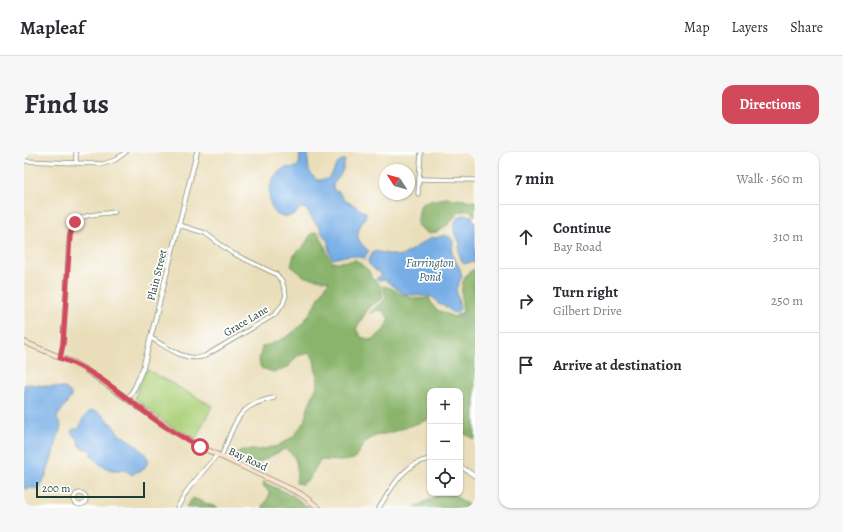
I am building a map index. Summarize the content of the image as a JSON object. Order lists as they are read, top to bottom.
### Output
{
  "streets": {
    "main road": ["Bay Road"],
    "street": ["Plain Street", "Grace Lane"]
  },
  "crossings": [
    ["Plain Street", "Grace Lane"],
    ["Plain Street", "Bay Road"]
  ],
  "water": ["Farrington Pond"],
  "scale_bar": "200 m",
  "north": "top left",
  "page": {
    "header": "Mapleaf",
    "nav": ["Map", "Layers", "Share"],
    "title": "Find us",
    "buttons": "Directions",
    "heading": ["7 min", "Walk · 560 m"],
    "list": [
      ["Continue", "Bay Road", "310 m"],
      ["Turn right", "Gilbert Drive", "250 m"],
      "Arrive at destination"
    ],
    "map_buttons": ["+", "−"],
    "scale": "200 m"
  }
}
